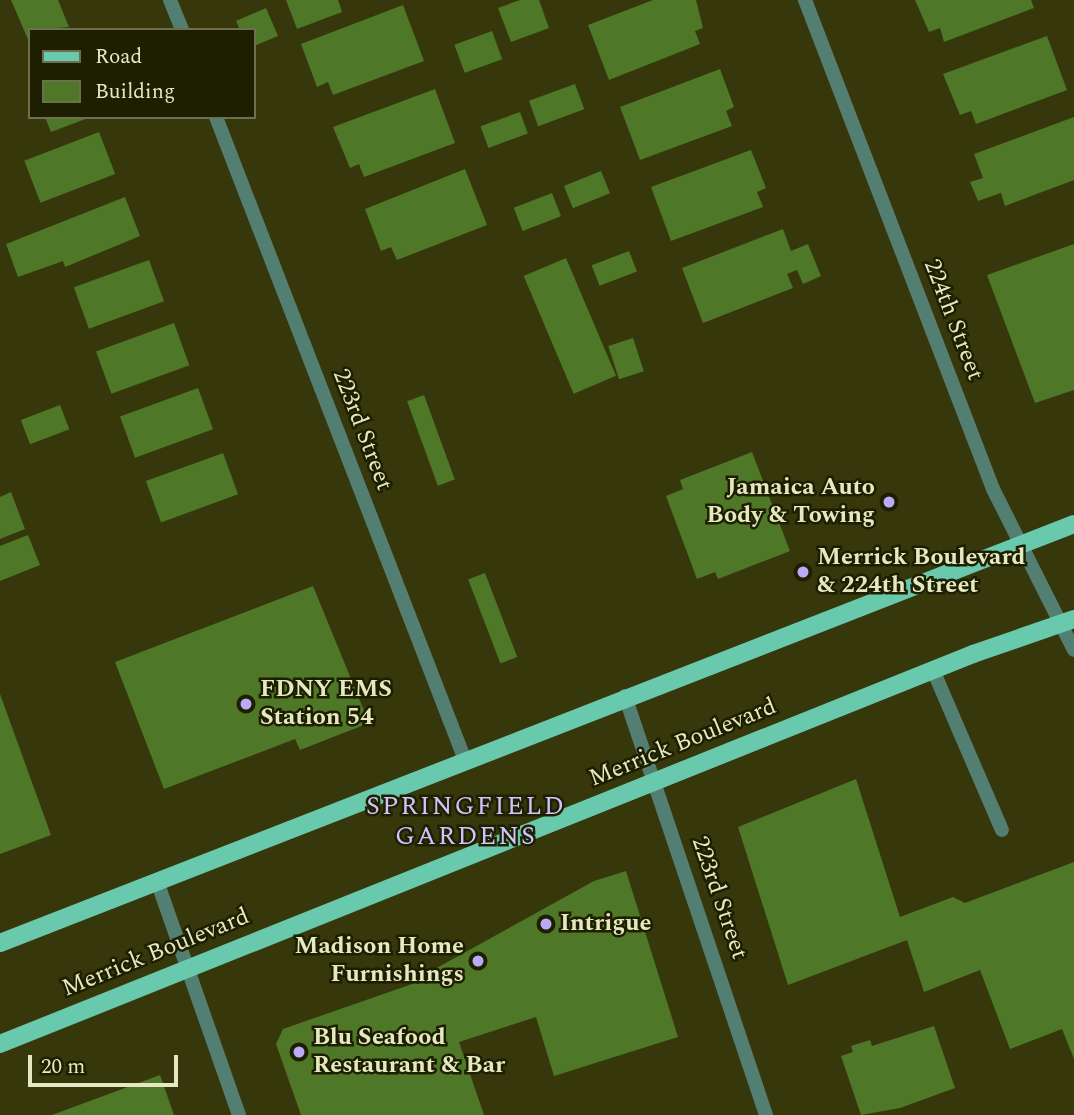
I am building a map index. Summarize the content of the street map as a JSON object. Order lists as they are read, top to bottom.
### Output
{
  "streets": {
    "main road": ["Merrick Boulevard"],
    "street": ["224th Street", "223rd Street"]
  },
  "crossings": [
    ["224th Street", "Merrick Boulevard"],
    ["223rd Street", "Merrick Boulevard"]
  ],
  "districts": ["SPRINGFIELD GARDENS"],
  "places": [
    "Jamaica Auto Body & Towing",
    "Merrick Boulevard & 224th Street",
    "FDNY EMS Station 54",
    "Intrigue",
    "Madison Home Furnishings",
    "Blu Seafood Restaurant & Bar"
  ],
  "legend": ["Road", "Building"],
  "scale_bar": "20 m"
}
